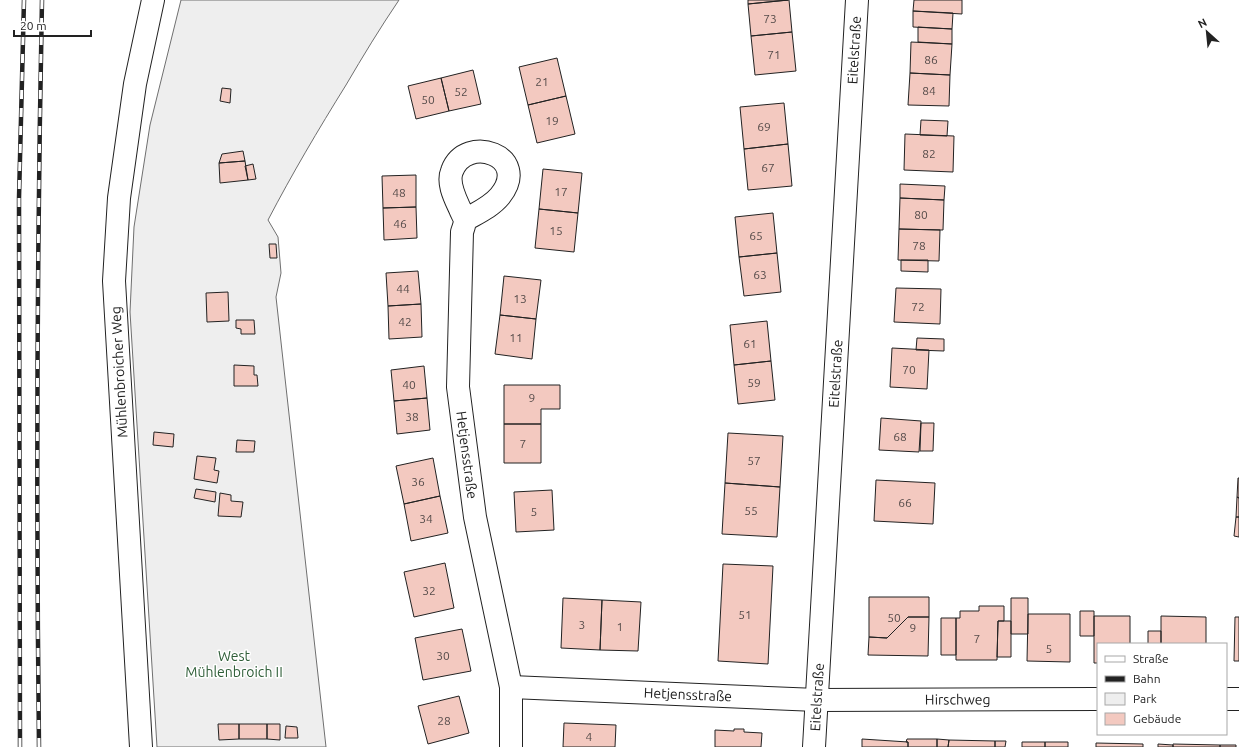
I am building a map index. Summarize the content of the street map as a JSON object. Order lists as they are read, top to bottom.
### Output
{
  "streets": {
    "street": [
      "Eitelstraße",
      "Mühlenbroicher Weg",
      "Hetjensstraße",
      "Hirschweg"
    ]
  },
  "crossings": [
    ["Eitelstraße", "Hetjensstraße"],
    ["Eitelstraße", "Hirschweg"],
    ["Hetjensstraße", "Hirschweg"]
  ],
  "parks": ["West Mühlenbroich II"],
  "house_numbers": [
    "73",
    "71",
    "86",
    "21",
    "84",
    "52",
    "50",
    "19",
    "69",
    "82",
    "67",
    "17",
    "48",
    "80",
    "46",
    "15",
    "65",
    "78",
    "63",
    "44",
    "13",
    "72",
    "42",
    "11",
    "61",
    "70",
    "59",
    "40",
    "9",
    "38",
    "68",
    "7",
    "57",
    "36",
    "66",
    "55",
    "5",
    "34",
    "32",
    "51",
    "50",
    "3",
    "1",
    "9",
    "7",
    "5",
    "30",
    "28",
    "4"
  ],
  "legend": [
    "Straße",
    "Bahn",
    "Park",
    "Gebäude"
  ],
  "scale_bar": "20 m",
  "north": "top left"
}
